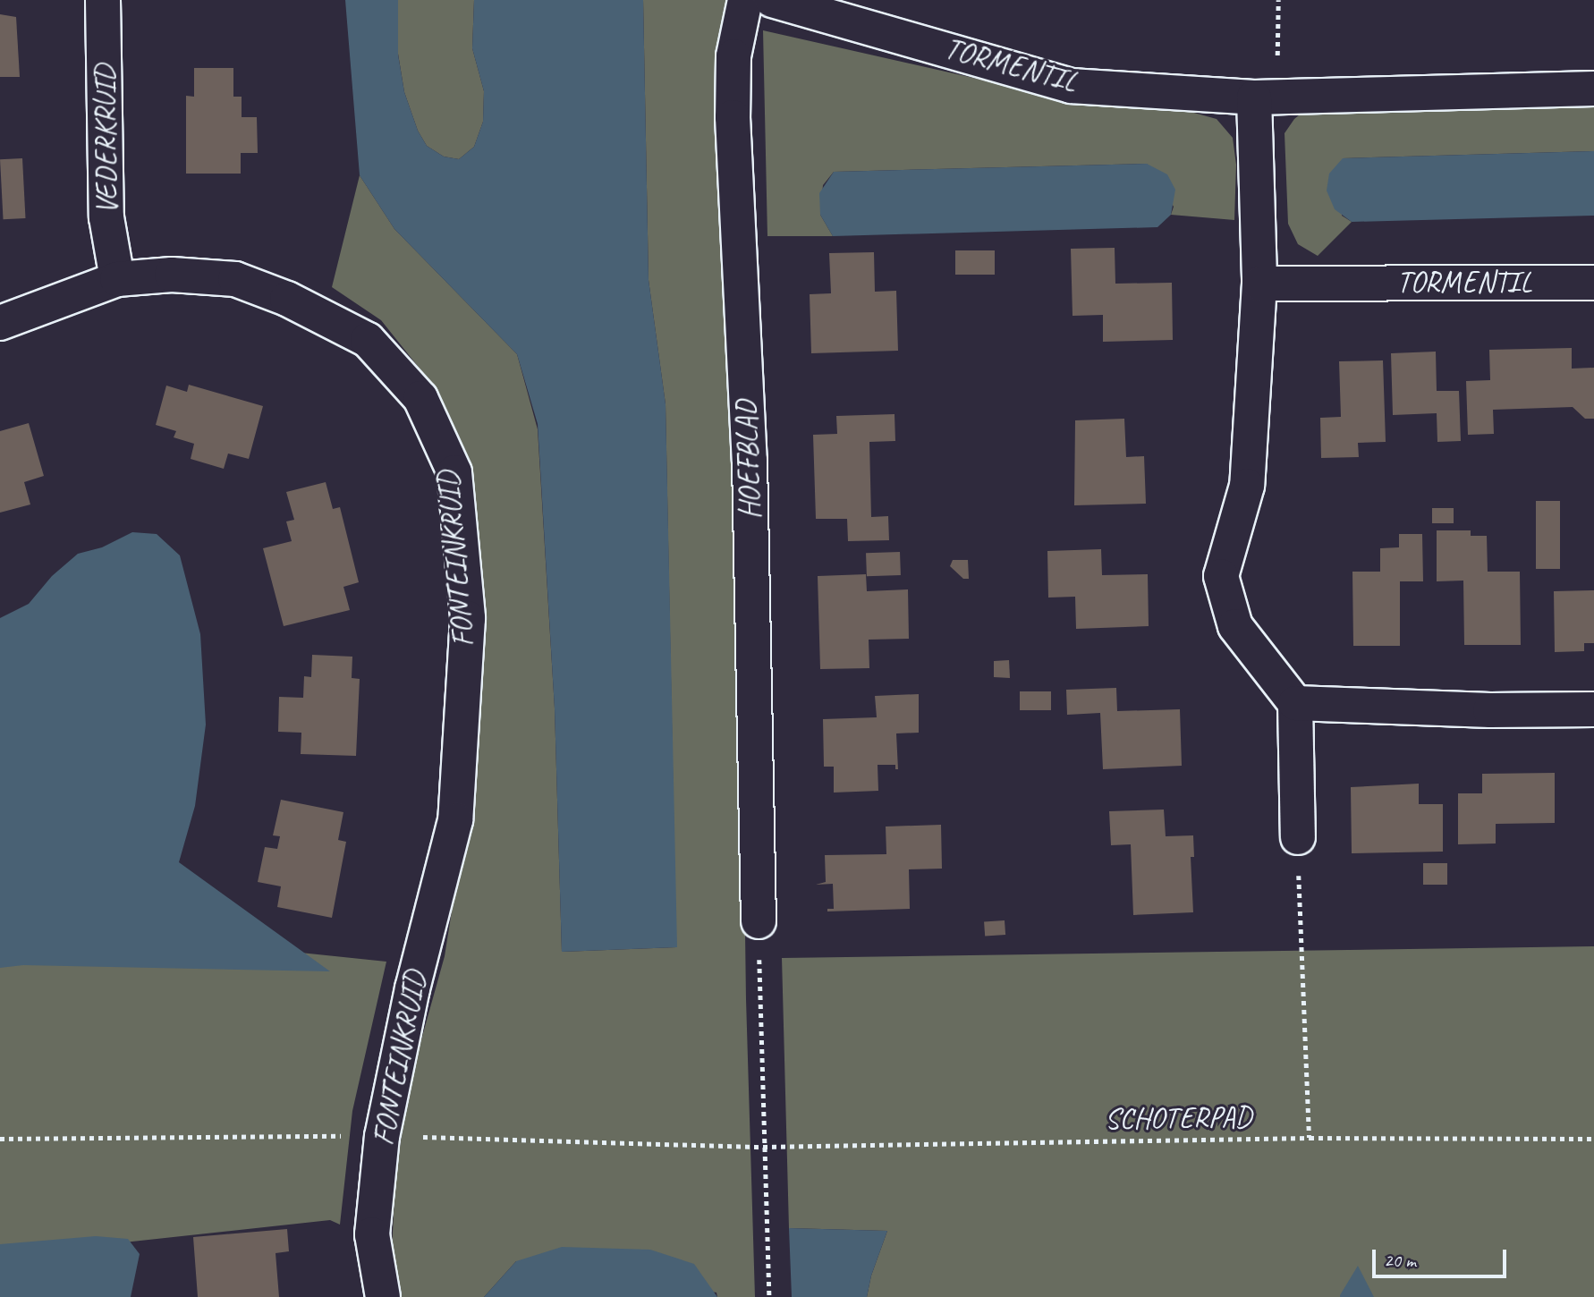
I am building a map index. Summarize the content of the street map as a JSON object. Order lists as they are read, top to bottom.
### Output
{
  "streets": {
    "street": [
      "TORMENTIL",
      "VEDERKRUID",
      "HOEFBLAD",
      "FONTEINKRUID"
    ],
    "path": ["SCHOTERPAD"]
  },
  "crossings": [
    ["VEDERKRUID", "FONTEINKRUID"]
  ],
  "scale_bar": "20 m"
}
